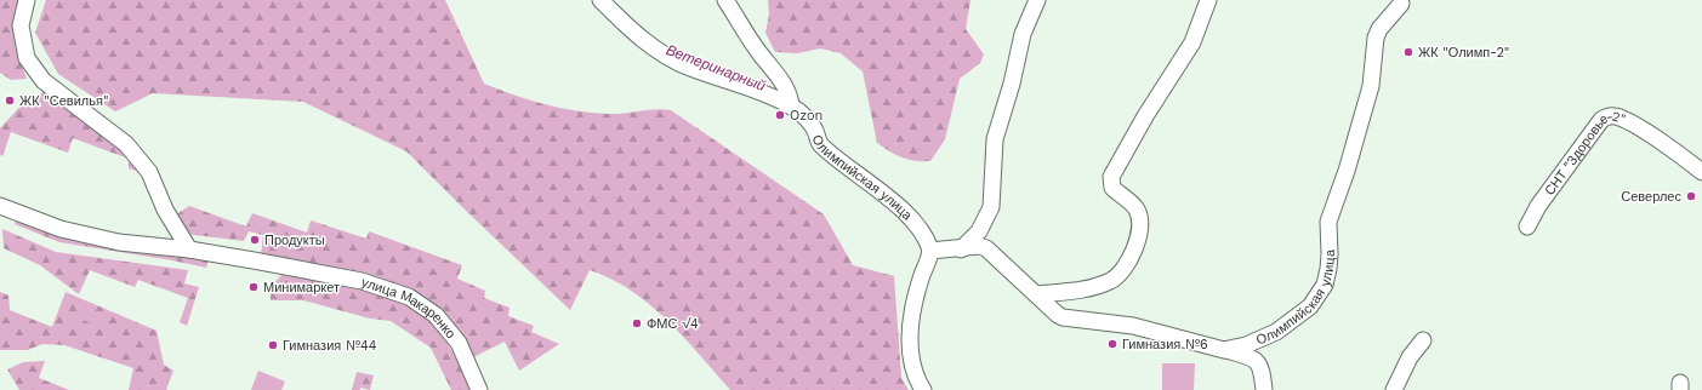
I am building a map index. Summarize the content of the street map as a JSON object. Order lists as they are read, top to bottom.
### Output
{
  "streets": {
    "street": ["СНТ \"Здоровье-2\"", "Олимпийская улица", "улица Макаренко"]
  },
  "water": ["Ветеринарный"],
  "places": [
    "ЖК \"Олимп-2\"",
    "ЖК \"Севилья\"",
    "Ozon",
    "Северлес",
    "Продукты",
    "Минимаркет",
    "ФМС √4",
    "Гимназия №6",
    "Гимназия №44"
  ]
}
